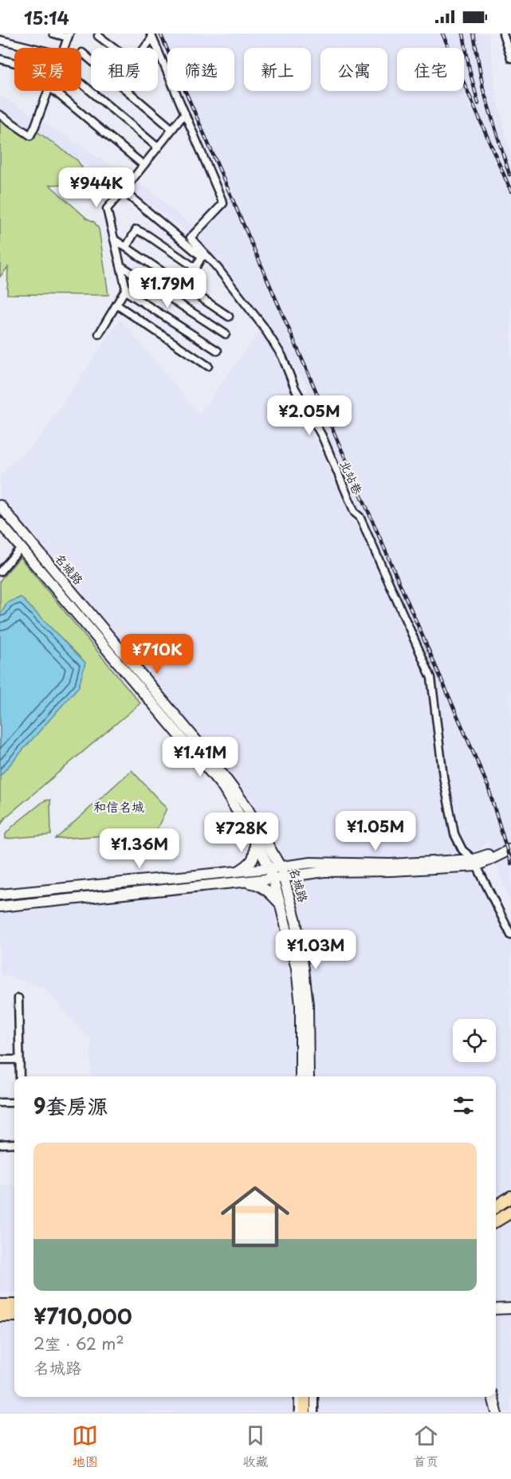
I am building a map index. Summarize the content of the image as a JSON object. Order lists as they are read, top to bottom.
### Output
{
  "streets": {
    "main road": ["名城路"],
    "street": ["北站巷"]
  },
  "districts": ["和信名城"],
  "page": {
    "status": "15:14",
    "chip": [
      "买房",
      "租房",
      "筛选",
      "新上",
      "公寓",
      "住宅"
    ],
    "price": [
      "¥944K",
      "¥1.79M",
      "¥2.05M",
      "¥710K",
      "¥1.41M",
      "¥1.05M",
      "¥728K",
      "¥1.36M",
      "¥1.03M"
    ],
    "heading": "9套房源",
    "list": [
      {
        "name": "¥710,000",
        "note": "2室 · 62 m² · 名城路"
      }
    ],
    "tabs": ["地图", "收藏", "首页"]
  }
}
